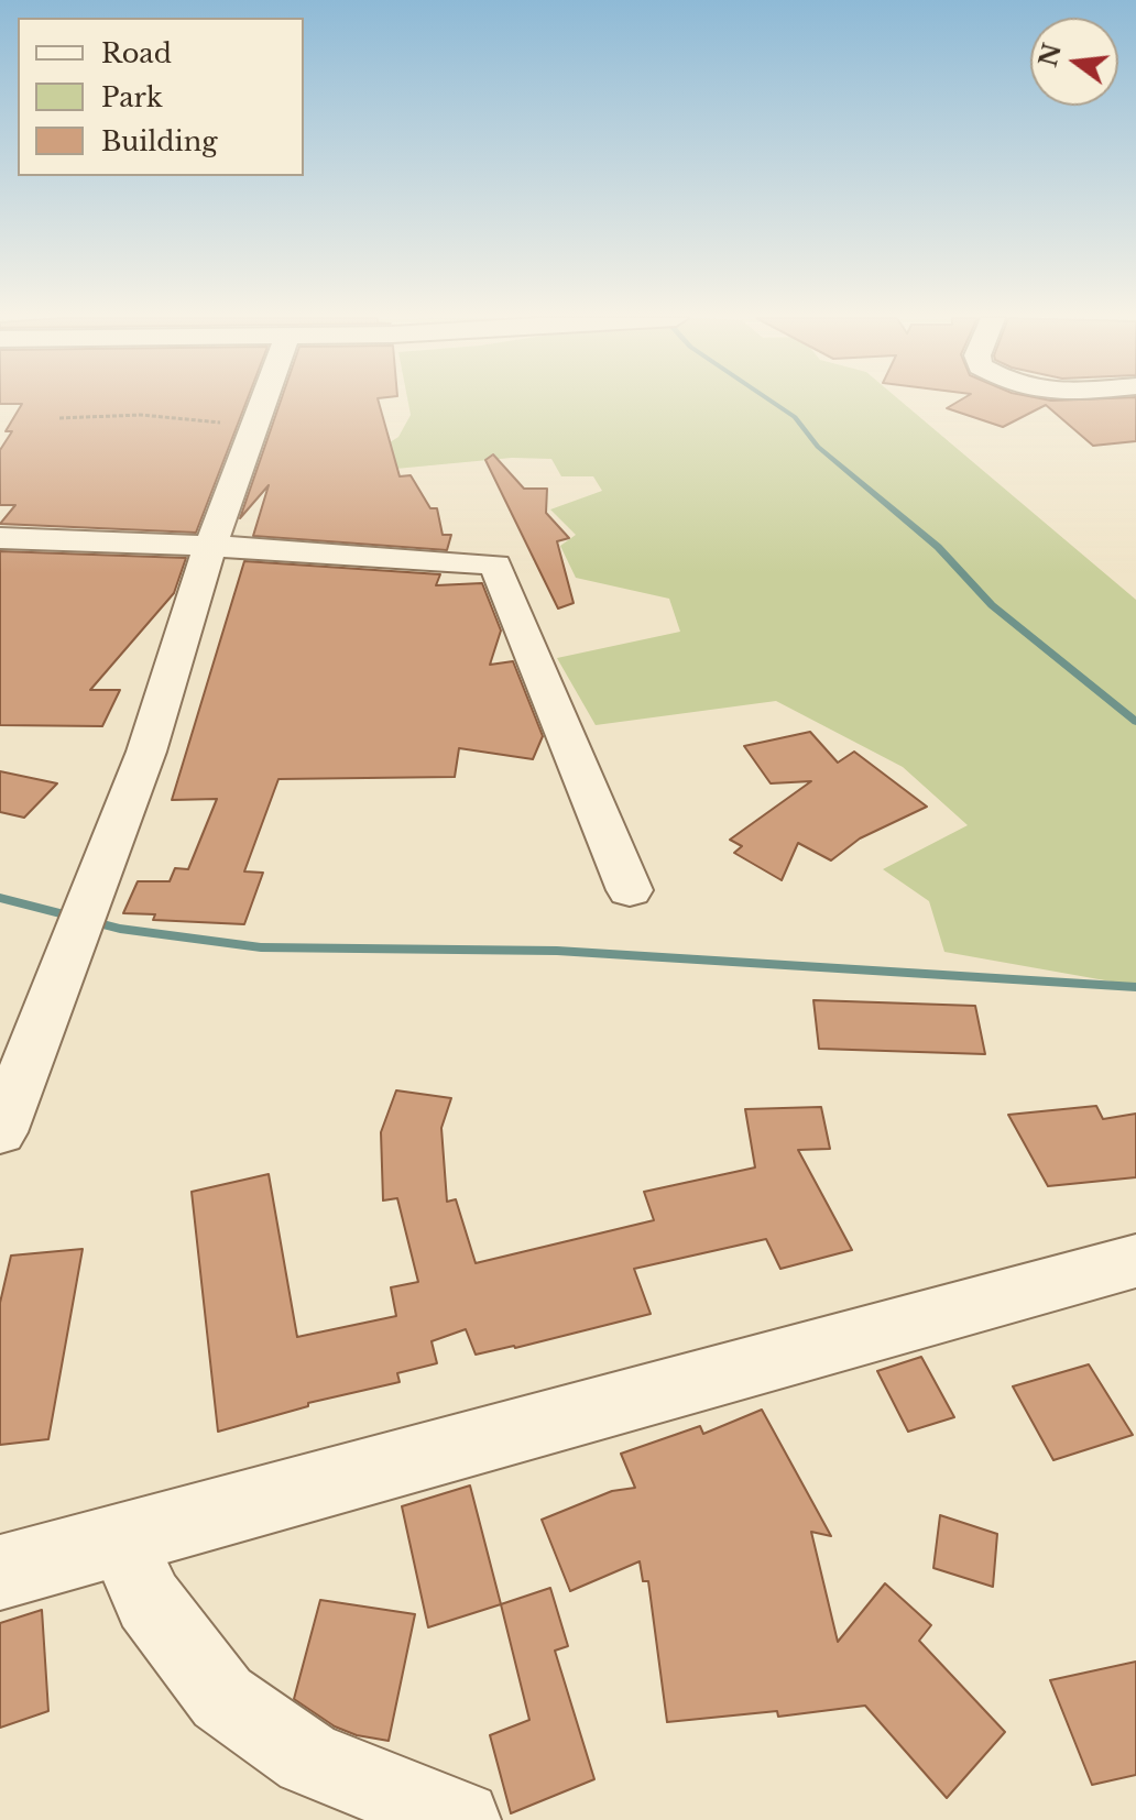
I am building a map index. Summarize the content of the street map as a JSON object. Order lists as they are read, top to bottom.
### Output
{
  "legend": ["Road", "Park", "Building"],
  "north": "left"
}
